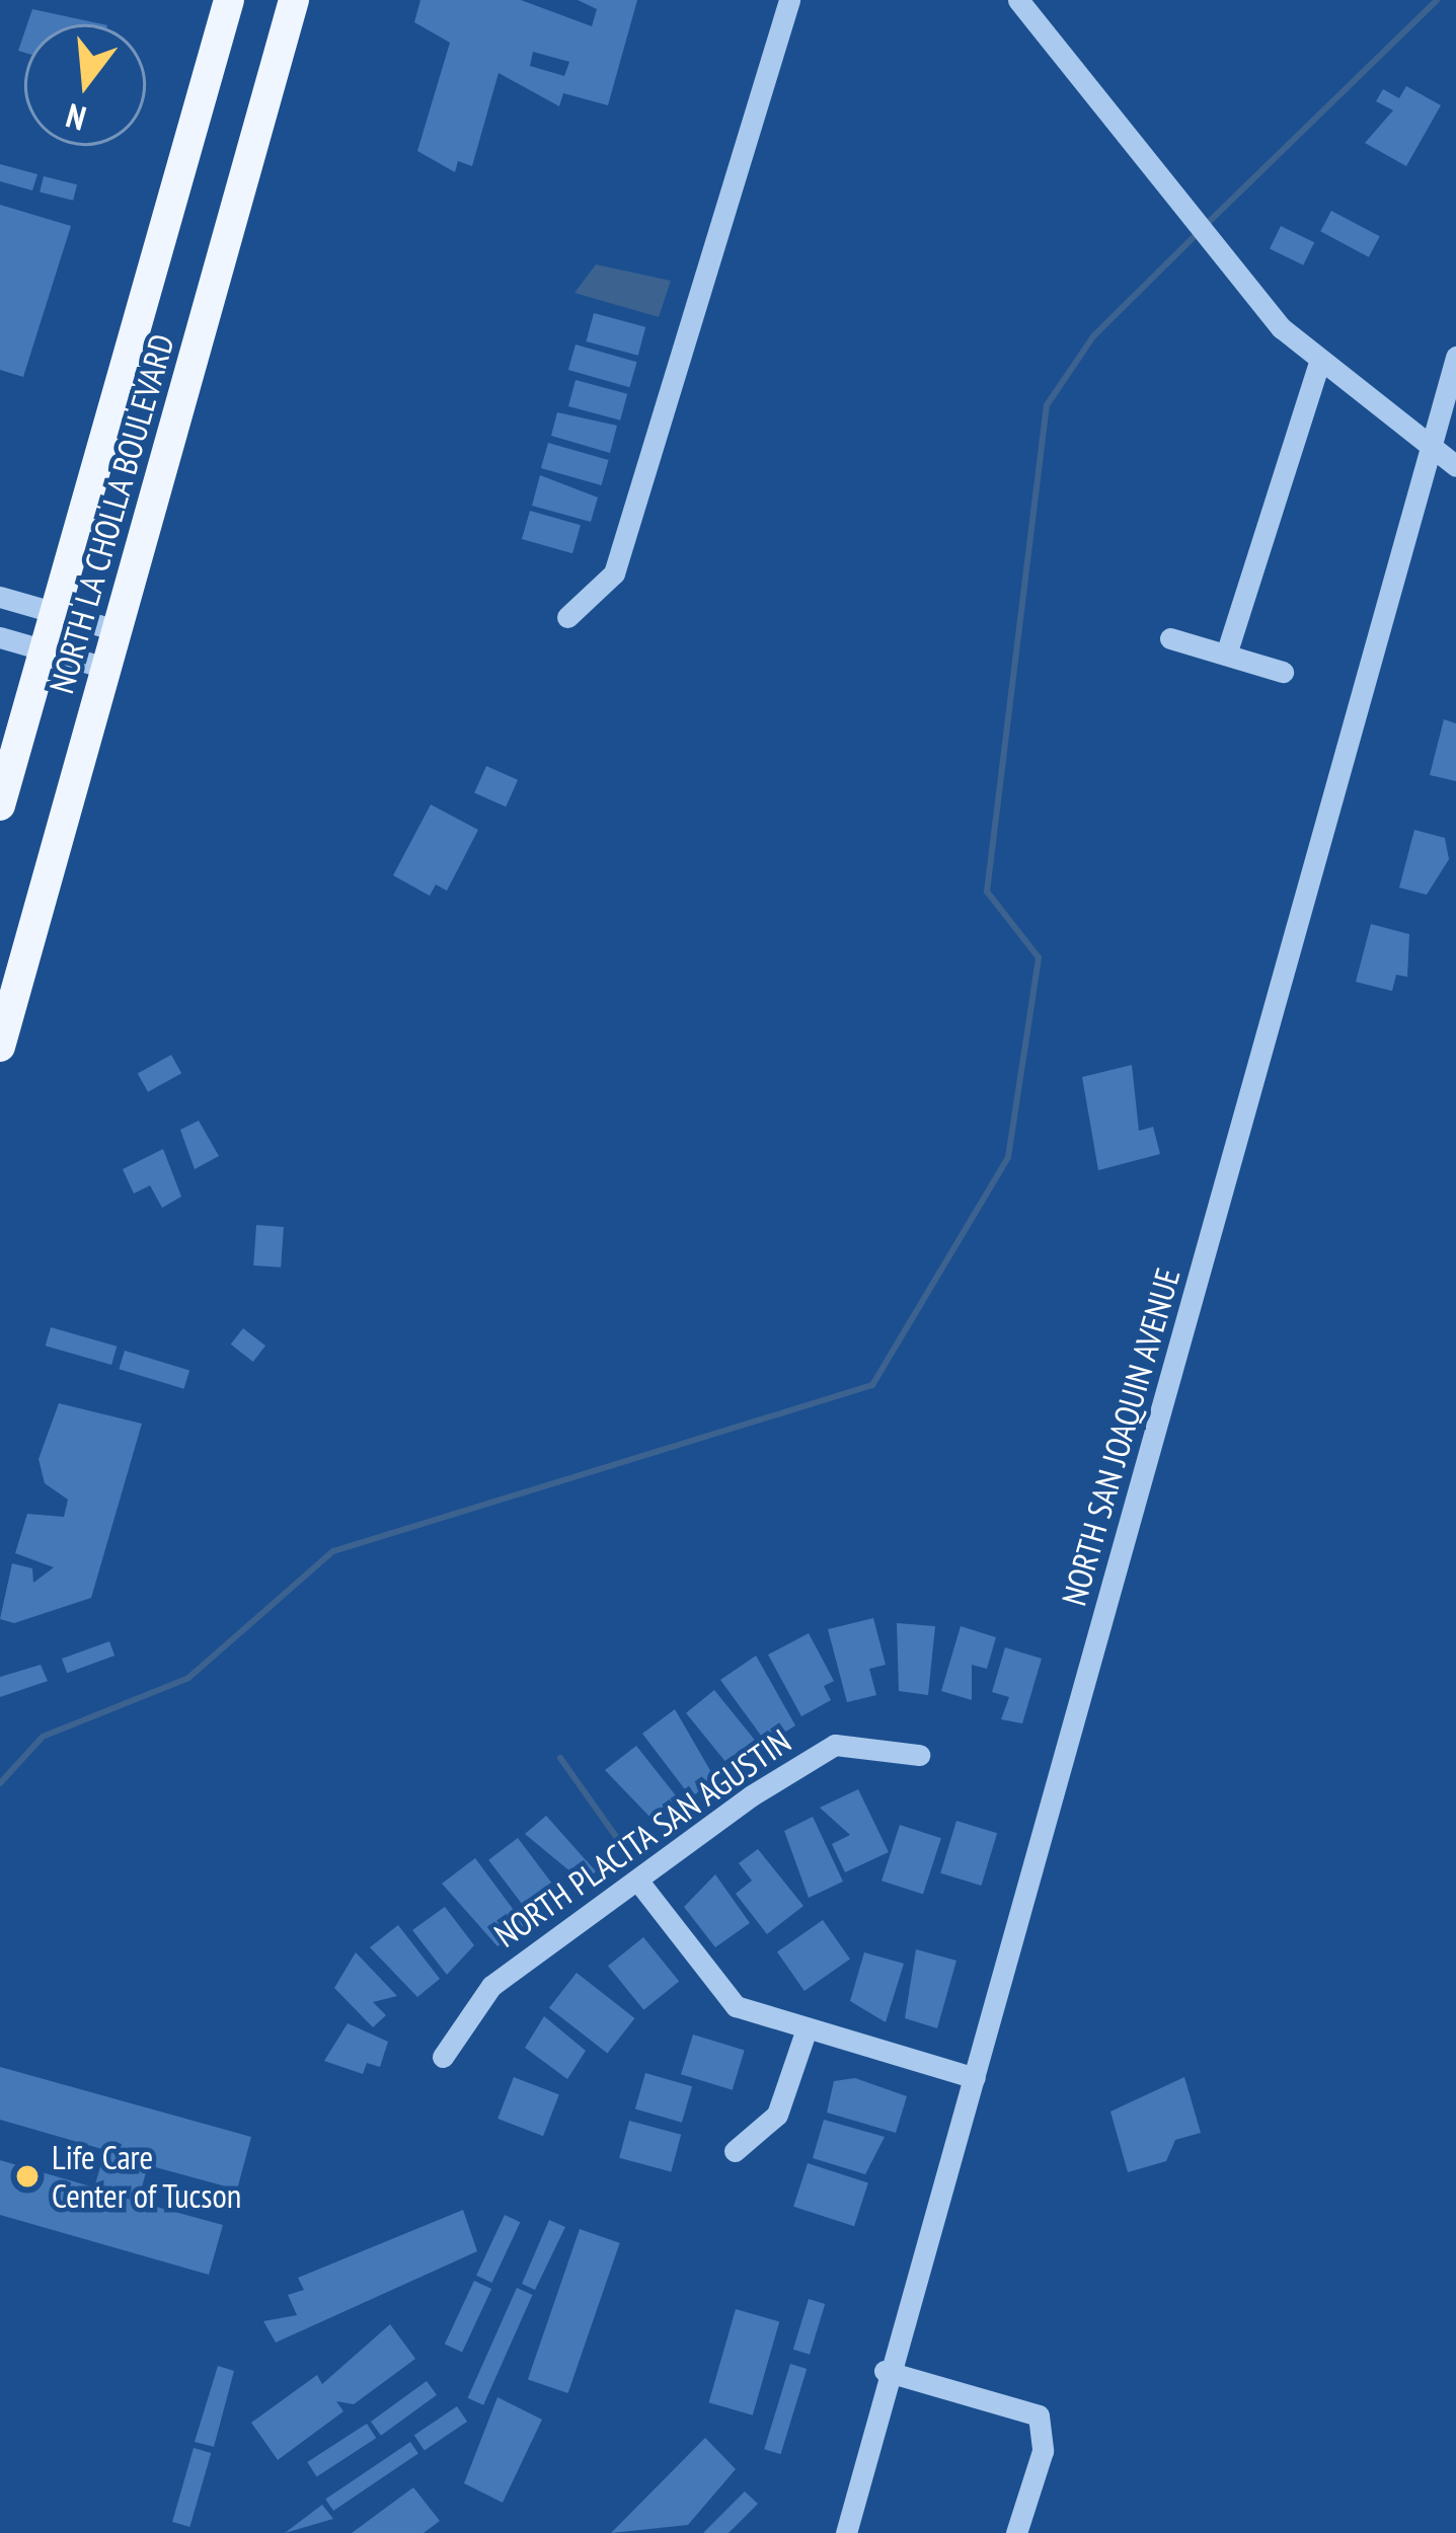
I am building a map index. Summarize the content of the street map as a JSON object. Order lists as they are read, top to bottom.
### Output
{
  "streets": {
    "main road": ["NORTH LA CHOLLA BOULEVARD"],
    "street": ["NORTH SAN JOAQUIN AVENUE", "NORTH PLACITA SAN AGUSTIN"]
  },
  "places": ["Life Care Center of Tucson"],
  "north": "bottom"
}
